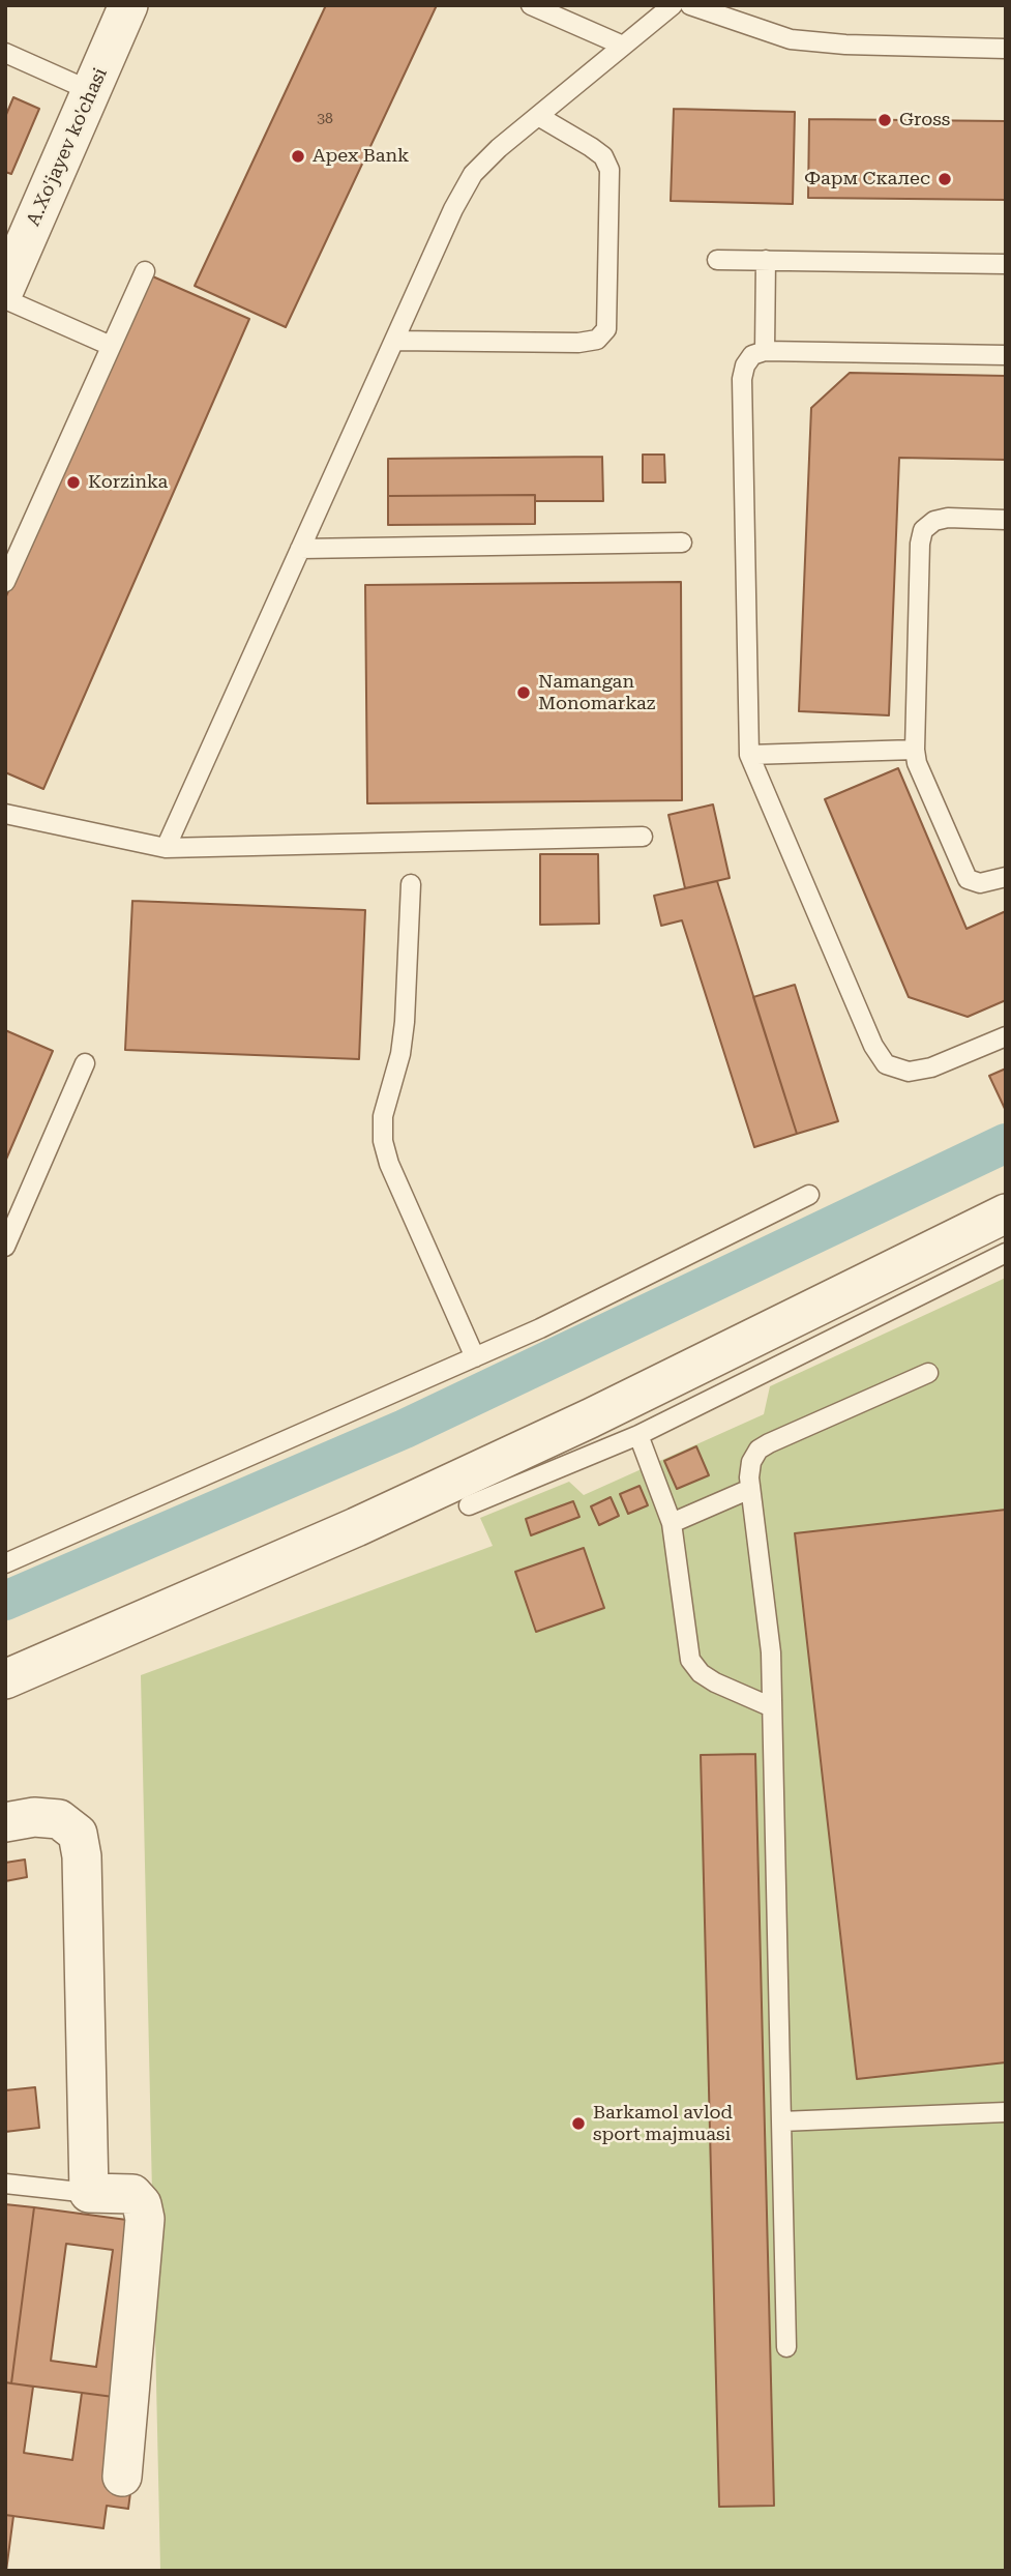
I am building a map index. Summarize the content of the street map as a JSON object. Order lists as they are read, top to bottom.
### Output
{
  "streets": {
    "street": ["A.Xo'jayev ko'chasi"]
  },
  "places": [
    "Gross",
    "Apex Bank",
    "Фарм Скалес",
    "Korzinka",
    "Namangan Monomarkaz",
    "Barkamol avlod sport majmuasi"
  ],
  "house_numbers": ["38"]
}
